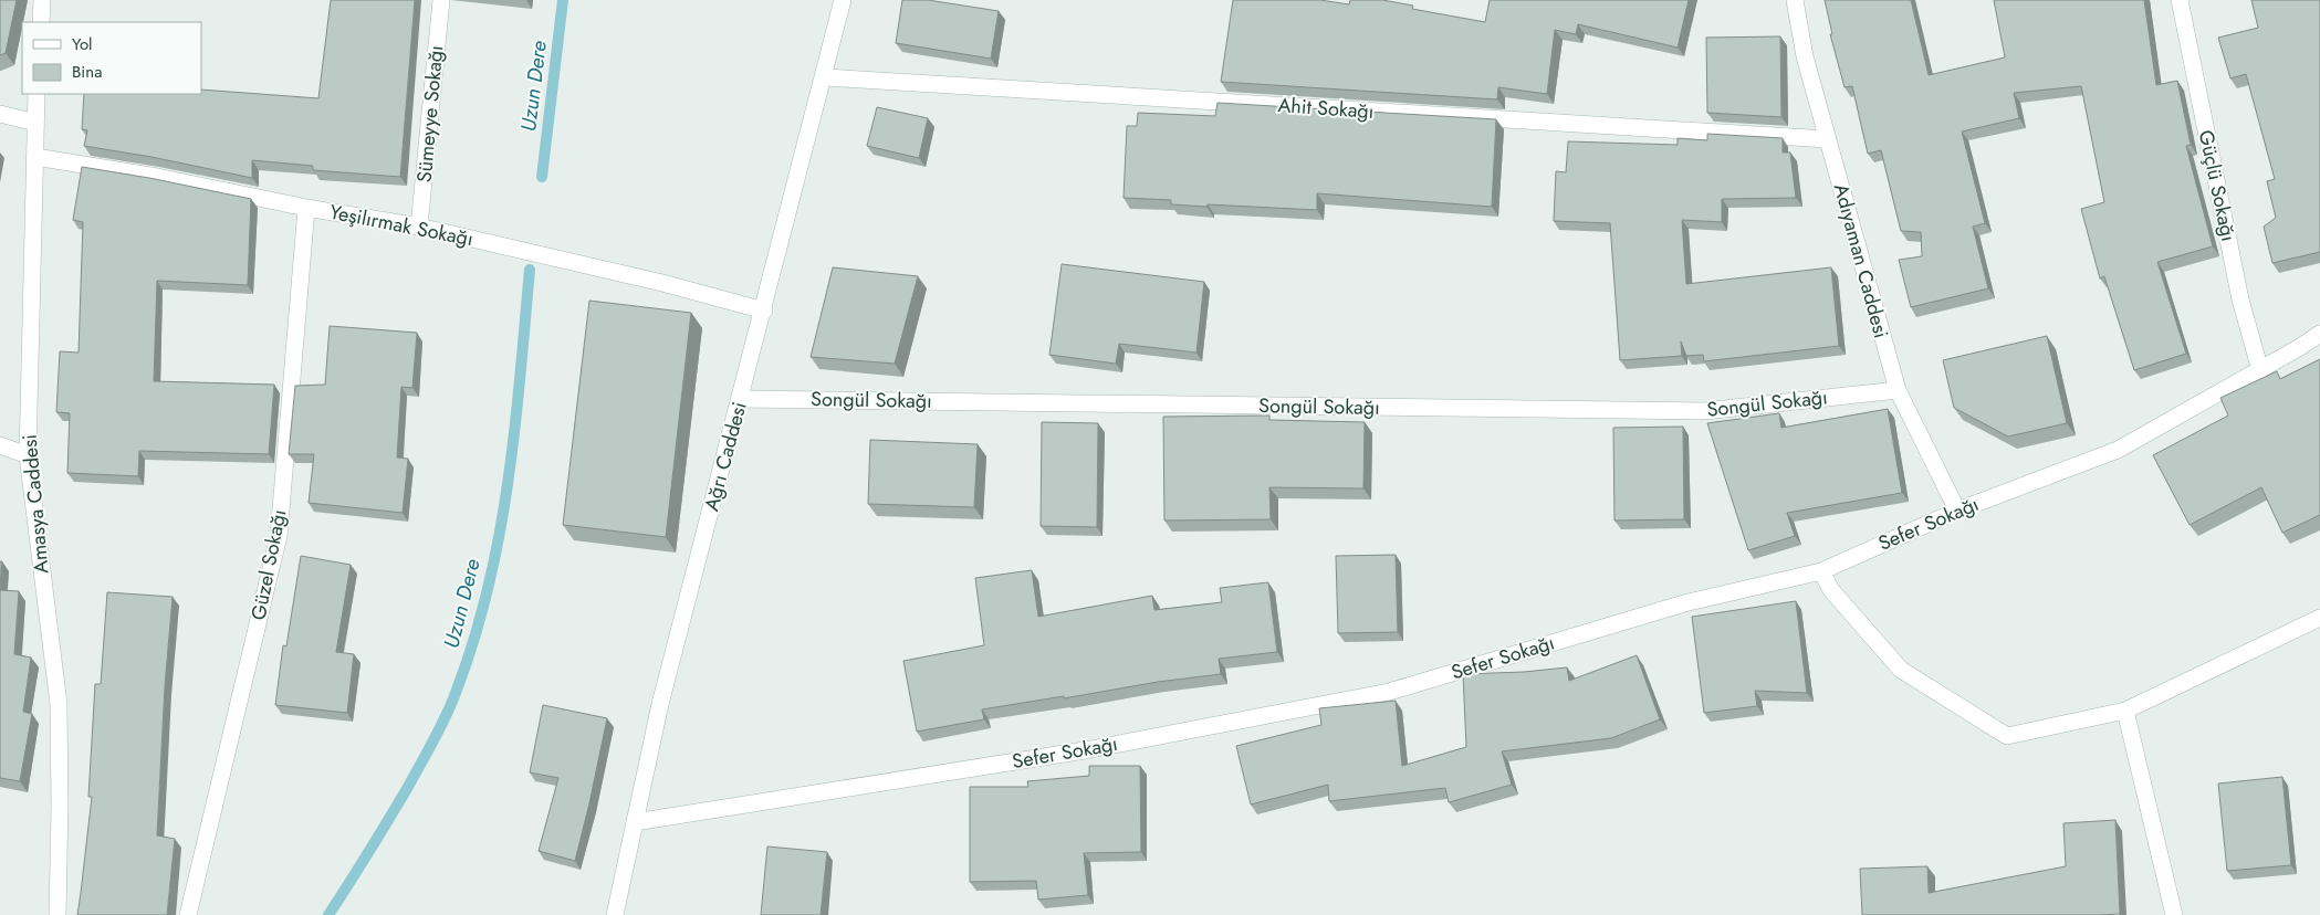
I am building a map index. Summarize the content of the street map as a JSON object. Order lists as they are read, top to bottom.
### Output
{
  "streets": {
    "street": [
      "Ahit Sokağı",
      "Sümeyye Sokağı",
      "Güçlü Sokağı",
      "Yeşilırmak Sokağı",
      "Adıyaman Caddesi",
      "Songül Sokağı",
      "Ağrı Caddesi",
      "Amasya Caddesi",
      "Sefer Sokağı",
      "Güzel Sokağı"
    ]
  },
  "crossings": [
    ["Ahit Sokağı", "Adıyaman Caddesi"],
    ["Ahit Sokağı", "Ağrı Caddesi"],
    ["Sümeyye Sokağı", "Yeşilırmak Sokağı"],
    ["Güçlü Sokağı", "Sefer Sokağı"],
    ["Yeşilırmak Sokağı", "Ağrı Caddesi"],
    ["Yeşilırmak Sokağı", "Amasya Caddesi"],
    ["Yeşilırmak Sokağı", "Güzel Sokağı"],
    ["Adıyaman Caddesi", "Songül Sokağı"],
    ["Adıyaman Caddesi", "Sefer Sokağı"],
    ["Songül Sokağı", "Ağrı Caddesi"],
    ["Ağrı Caddesi", "Sefer Sokağı"]
  ],
  "water": ["Uzun Dere"],
  "legend": ["Yol", "Bina"]
}
